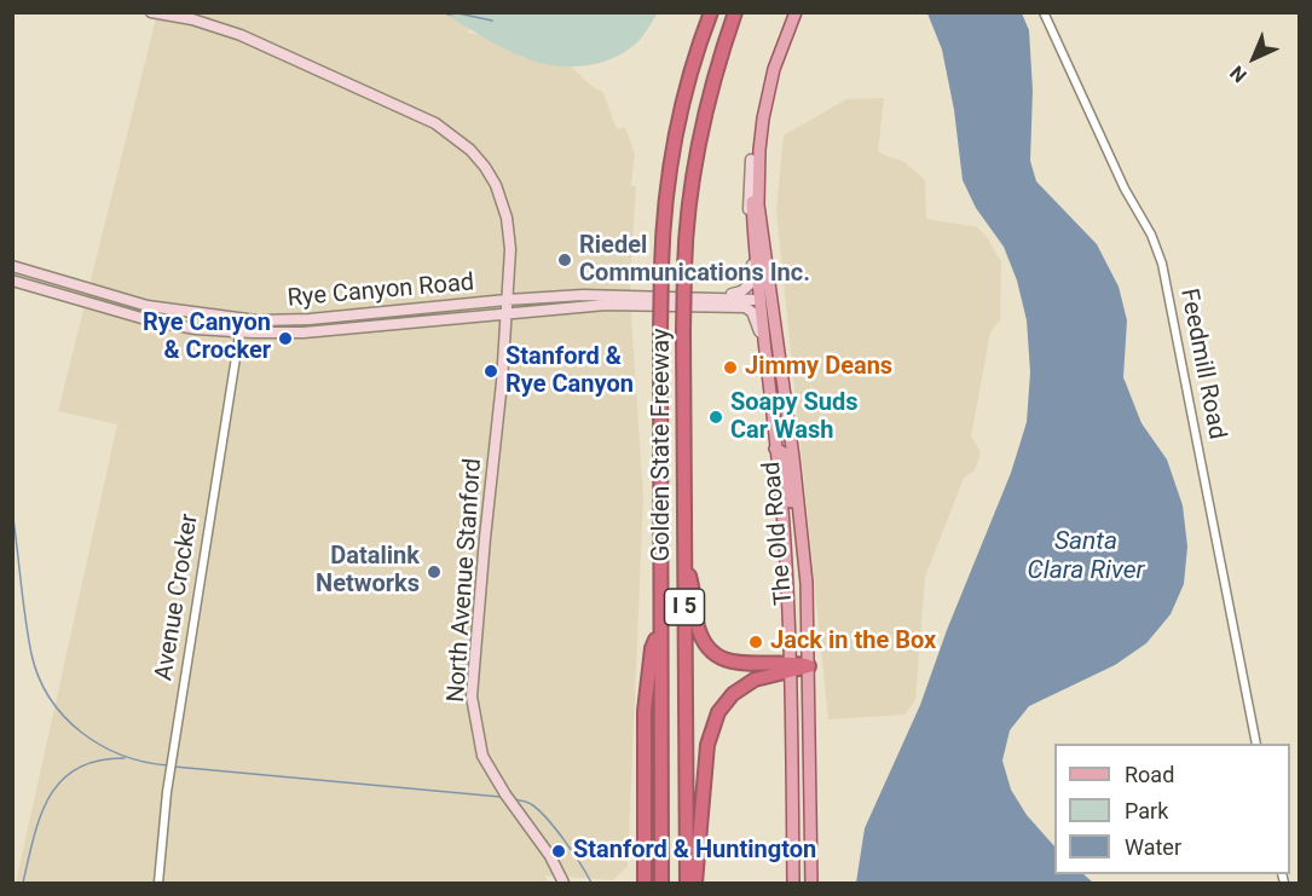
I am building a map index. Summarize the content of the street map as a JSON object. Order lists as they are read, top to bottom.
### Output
{
  "streets": {
    "highway": ["Golden State Freeway", "I 5"],
    "main road": ["Rye Canyon Road", "The Old Road", "North Avenue Stanford"],
    "street": ["Feedmill Road", "Avenue Crocker"]
  },
  "crossings": [
    ["Rye Canyon Road", "The Old Road"],
    ["Rye Canyon Road", "North Avenue Stanford"],
    ["Rye Canyon Road", "Avenue Crocker"]
  ],
  "water": ["Santa Clara River"],
  "places": [
    "Riedel Communications Inc.",
    "Rye Canyon & Crocker",
    "Jimmy Deans",
    "Stanford & Rye Canyon",
    "Soapy Suds Car Wash",
    "Datalink Networks",
    "Jack in the Box",
    "Stanford & Huntington"
  ],
  "legend": ["Road", "Park", "Water"],
  "north": "bottom left"
}
